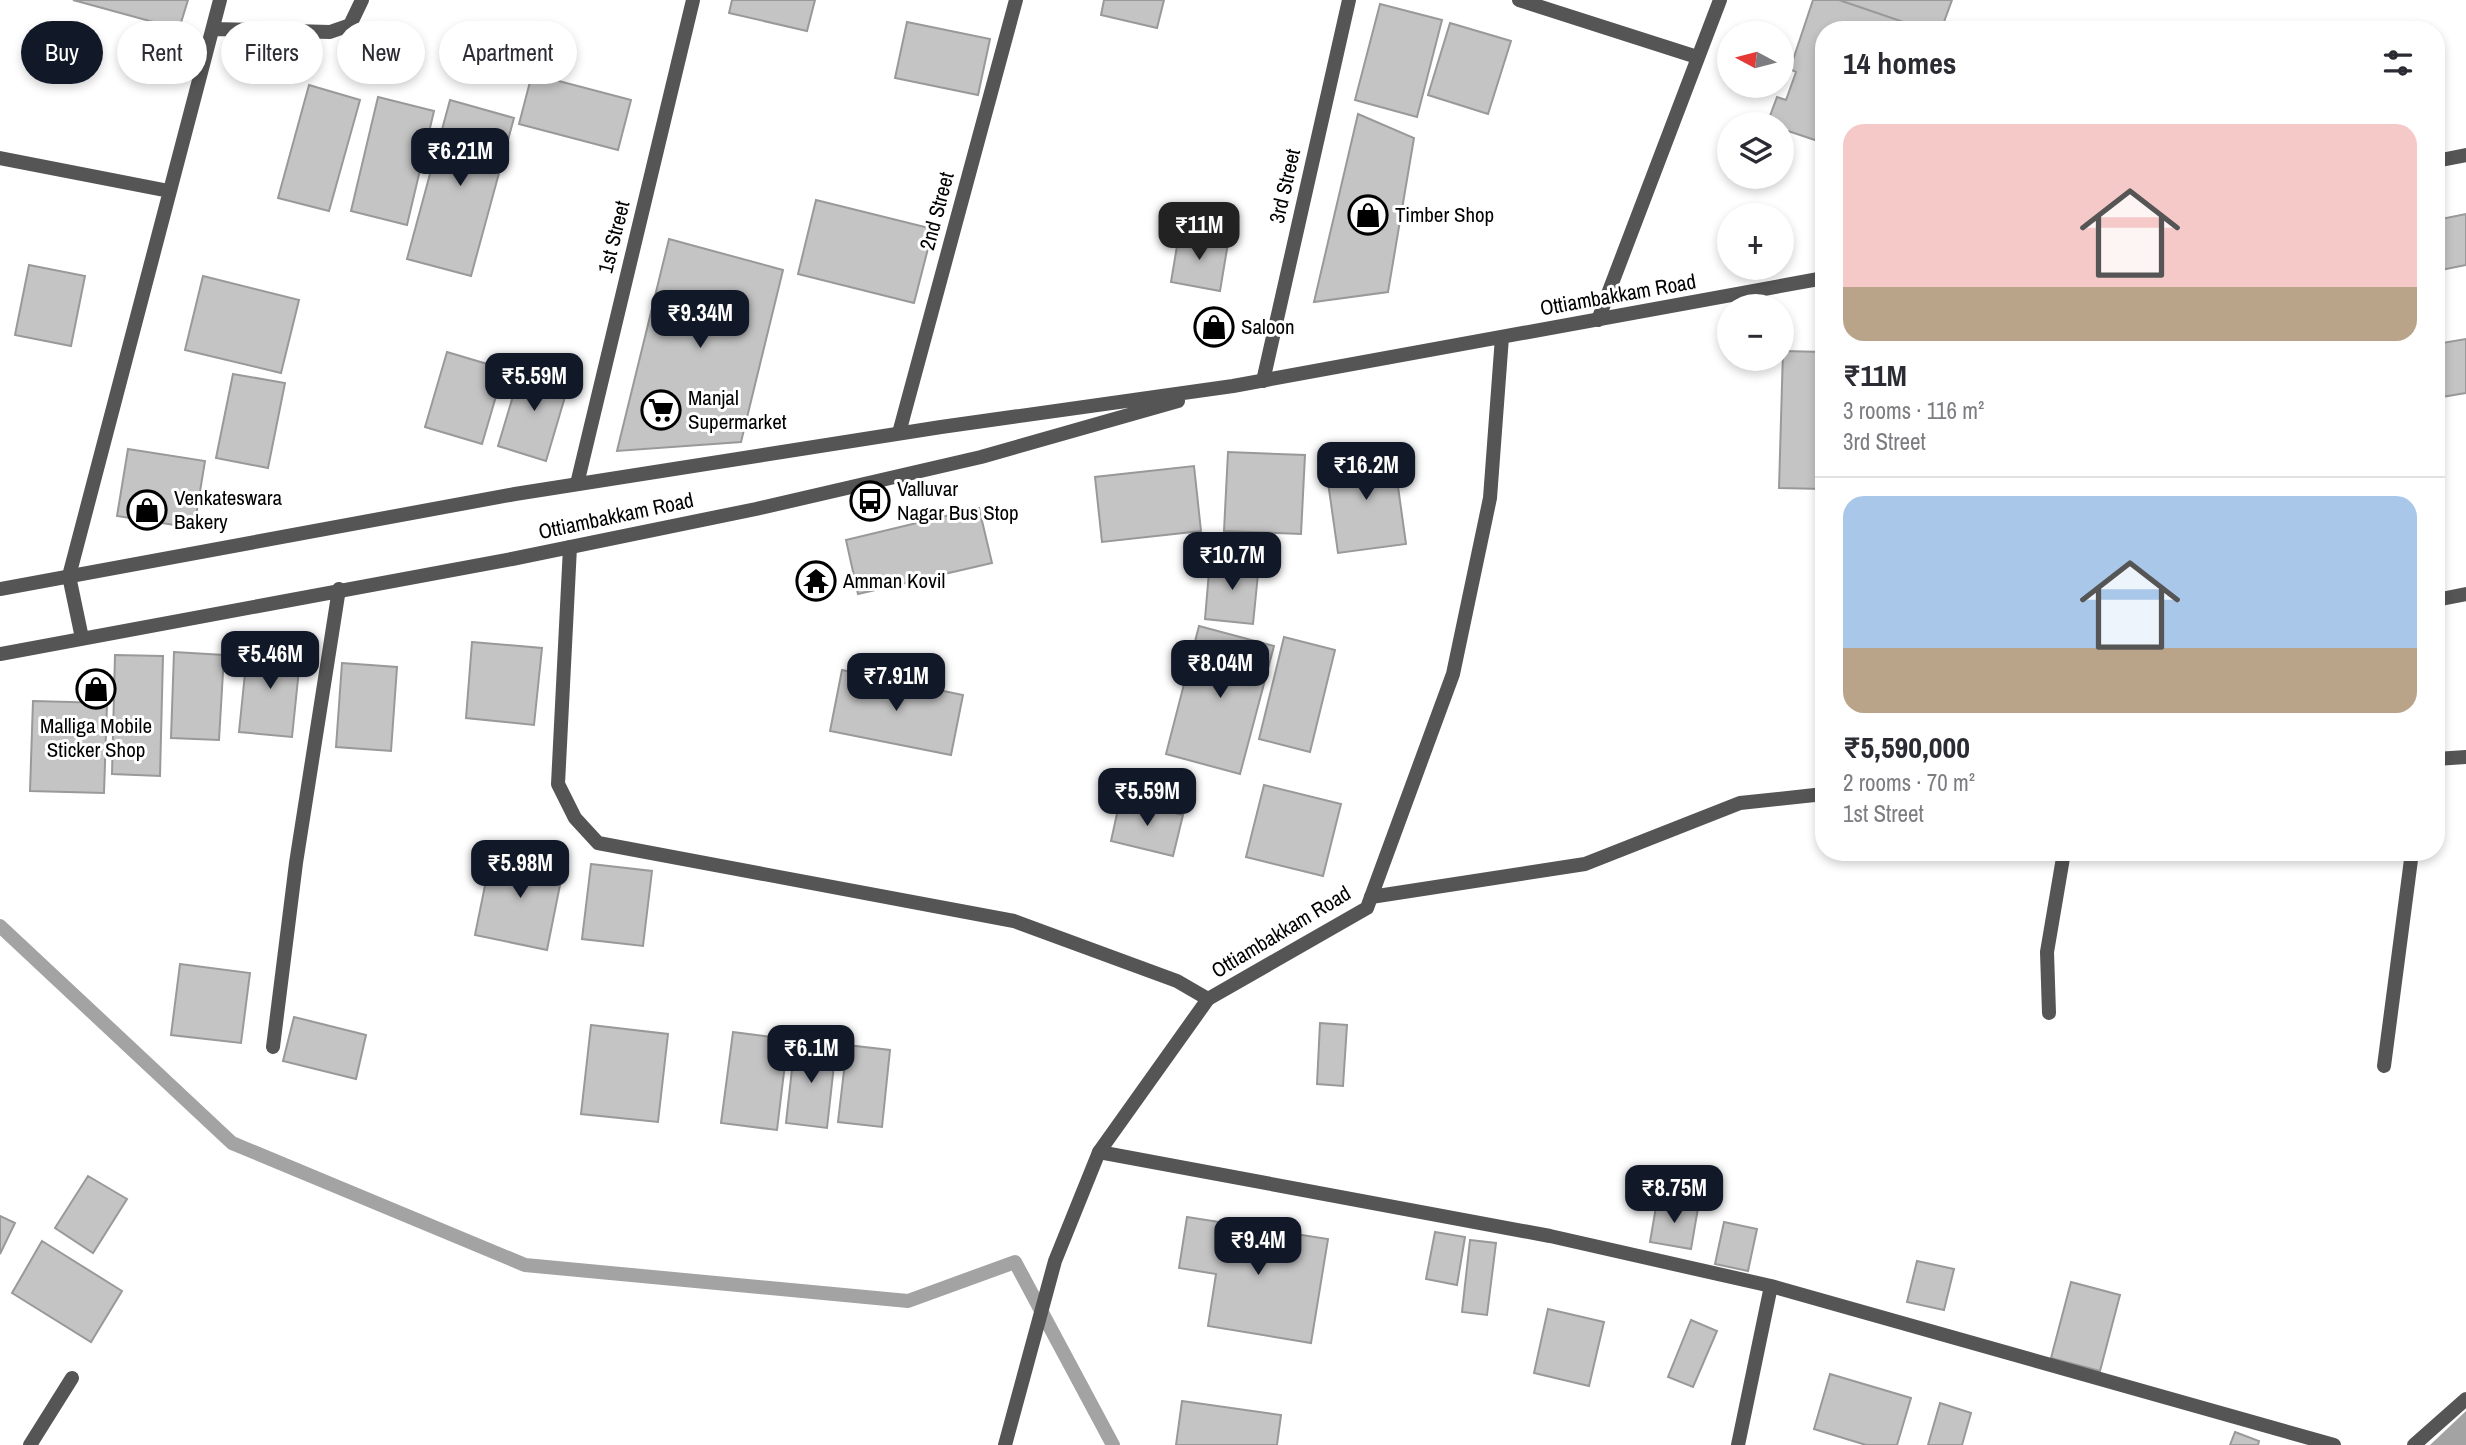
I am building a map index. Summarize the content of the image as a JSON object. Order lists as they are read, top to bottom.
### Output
{
  "streets": {
    "street": [
      "3rd Street",
      "2nd Street",
      "1st Street",
      "Ottiambakkam Road"
    ]
  },
  "crossings": [
    ["3rd Street", "Ottiambakkam Road"],
    ["2nd Street", "Ottiambakkam Road"],
    ["1st Street", "Ottiambakkam Road"]
  ],
  "places": {
    "shop": [
      "Timber Shop",
      "Saloon",
      "Venkateswara Bakery",
      "Malliga Mobile Sticker Shop"
    ],
    "supermarket": ["Manjal Supermarket"],
    "bus stop": ["Valluvar Nagar Bus Stop"],
    "temple": ["Amman Kovil"]
  },
  "north": "left",
  "page": {
    "map_buttons": ["+", "−"],
    "chip": [
      "Buy",
      "Rent",
      "Filters",
      "New",
      "Apartment"
    ],
    "heading": "14 homes",
    "list": [
      {
        "name": "₹11M",
        "note": "3 rooms · 116 m² · 3rd Street"
      },
      {
        "name": "₹5,590,000",
        "note": "2 rooms · 70 m² · 1st Street"
      }
    ],
    "price": [
      "₹6.21M",
      "₹11M",
      "₹9.34M",
      "₹5.59M",
      "₹16.2M",
      "₹10.7M",
      "₹5.46M",
      "₹8.04M",
      "₹7.91M",
      "₹5.59M",
      "₹5.98M",
      "₹6.1M",
      "₹8.75M",
      "₹9.4M"
    ]
  }
}
